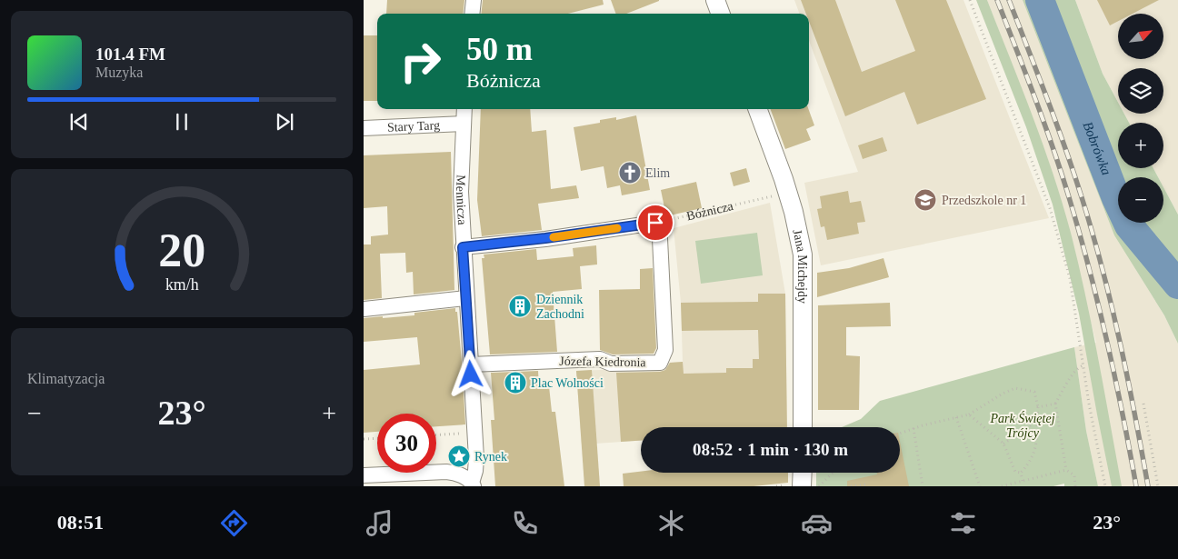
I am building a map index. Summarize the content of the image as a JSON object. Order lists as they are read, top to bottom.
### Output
{
  "streets": {
    "street": [
      "Stary Targ",
      "Mennicza",
      "Jana Michejdy",
      "Józefa Kiedronia"
    ],
    "path": ["Bóżnicza"]
  },
  "crossings": [
    ["Stary Targ", "Mennicza"],
    ["Mennicza", "Józefa Kiedronia"],
    ["Bóżnicza", "Józefa Kiedronia"]
  ],
  "water": ["Bobrówka"],
  "parks": ["Park Świętej Trójcy"],
  "places": {
    "church": ["Elim"],
    "school or university": ["Przedszkole nr 1"],
    "building": ["Dziennik Zachodni", "Plac Wolności"],
    "place": ["Rynek"]
  },
  "north": "top right",
  "page": {
    "map_buttons": ["+", "−"],
    "turn": ["50 m", "Bóżnicza"],
    "song": ["101.4 FM", "Muzyka"],
    "tile": "Klimatyzacja",
    "heat": ["−", "23°", "+"],
    "limit": "30",
    "trip": "08:52 · 1 min · 130 m",
    "tabs": ["08:51", "23°"],
    "gauge": ["20", "km/h"]
  }
}
